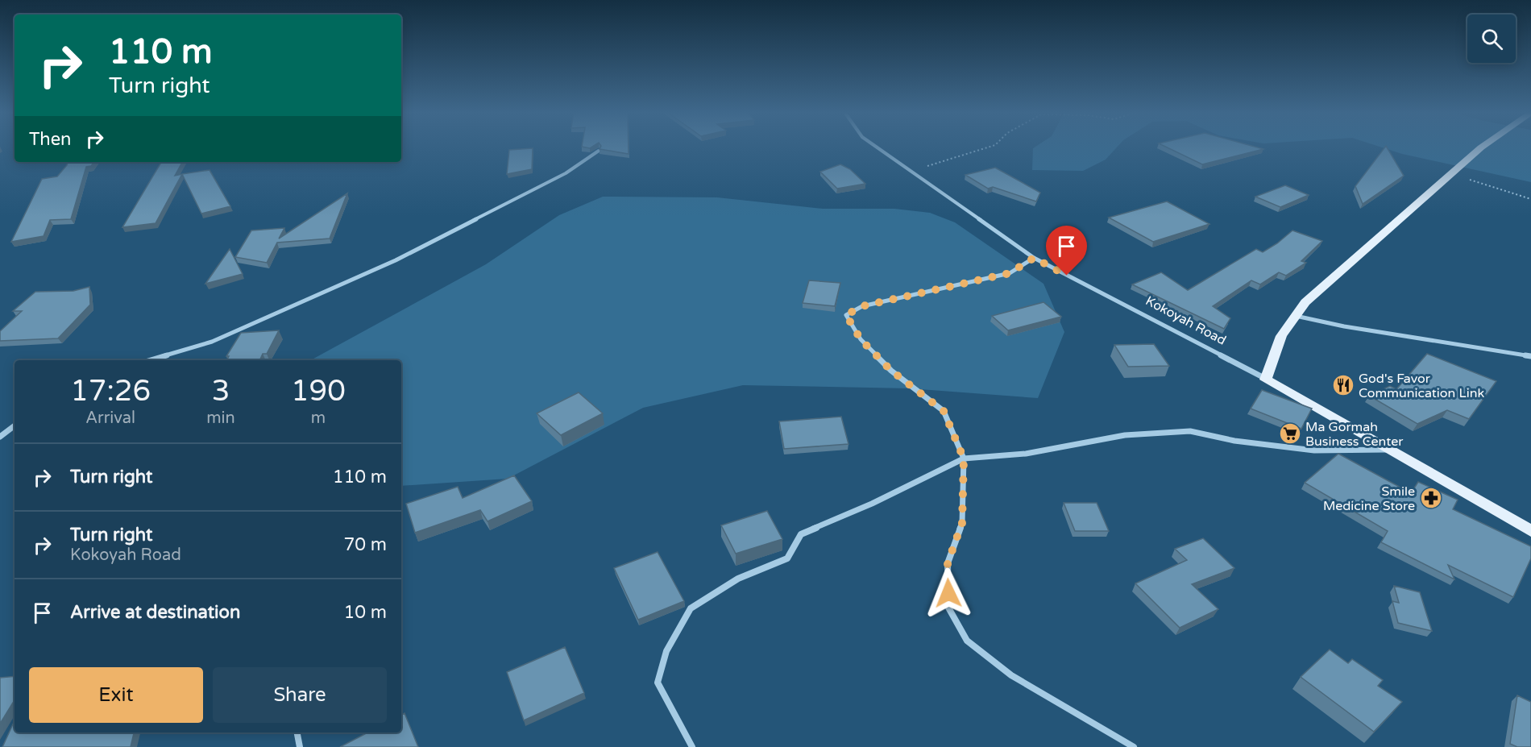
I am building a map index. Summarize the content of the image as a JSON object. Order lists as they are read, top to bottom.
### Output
{
  "streets": {
    "main road": ["Kokoyah Road"]
  },
  "places": {
    "restaurant": ["God's Favor Communication Link"],
    "supermarket": ["Ma Gormah Business Center"],
    "pharmacy": ["Smile Medicine Store"]
  },
  "page": {
    "turn": ["110 m", "Turn right"],
    "then": "Then",
    "eta": [
      "17:26",
      "Arrival",
      "3",
      "min",
      "190",
      "m"
    ],
    "list": [
      {
        "name": "Turn right",
        "value": "110 m"
      },
      {
        "name": "Turn right",
        "note": "Kokoyah Road",
        "value": "70 m"
      },
      {
        "name": "Arrive at destination",
        "value": "10 m"
      }
    ],
    "buttons": ["Exit", "Share"]
  }
}
